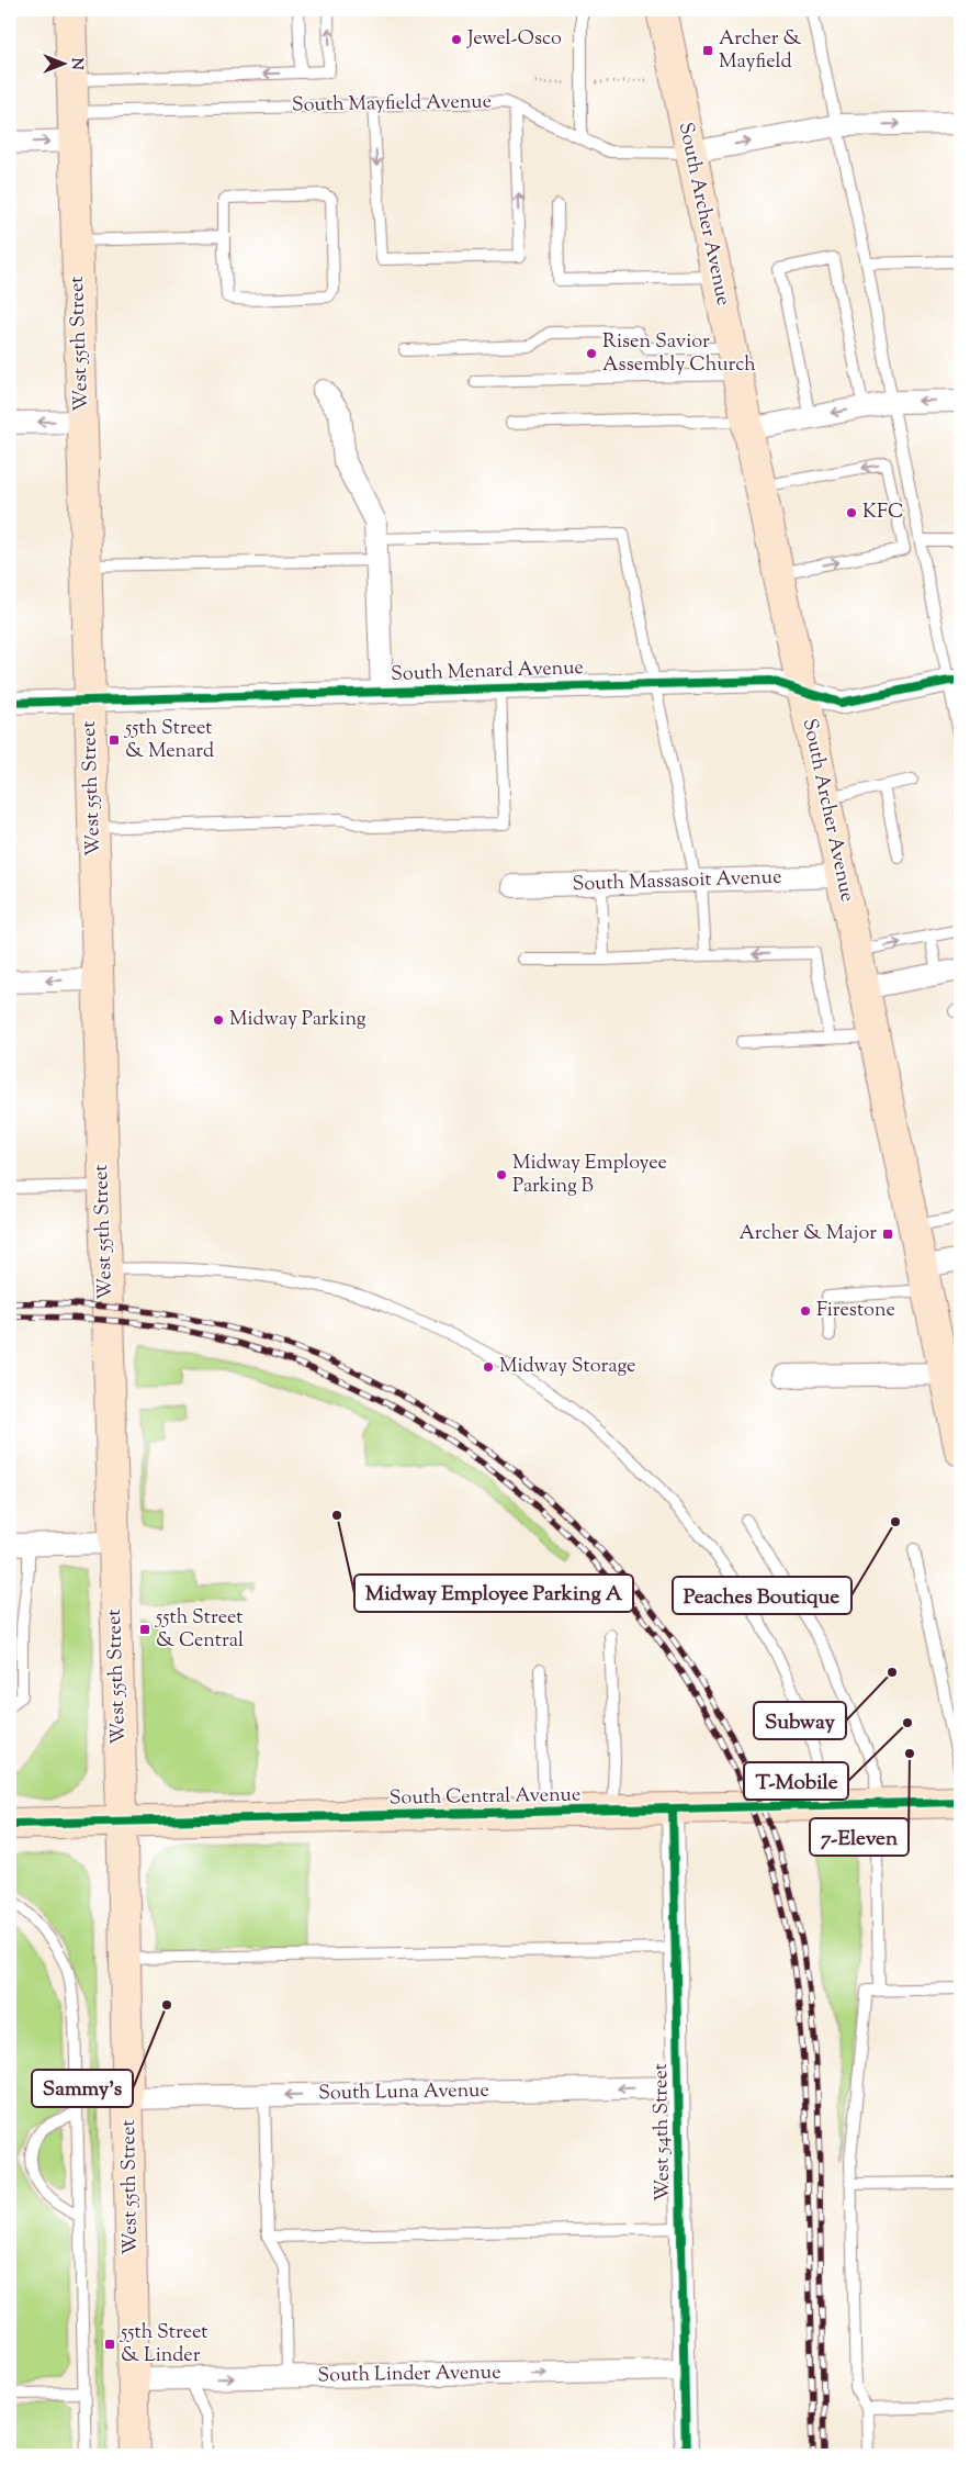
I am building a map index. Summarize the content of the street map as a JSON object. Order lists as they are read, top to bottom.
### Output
{
  "streets": {
    "main road": ["South Archer Avenue", "West 55th Street", "South Central Avenue"],
    "street": [
      "South Mayfield Avenue",
      "South Menard Avenue",
      "South Massasoit Avenue",
      "South Luna Avenue",
      "West 54th Street",
      "South Linder Avenue"
    ]
  },
  "crossings": [
    ["South Mayfield Avenue", "South Archer Avenue"],
    ["South Mayfield Avenue", "West 55th Street"],
    ["South Archer Avenue", "South Menard Avenue"],
    ["South Archer Avenue", "South Massasoit Avenue"],
    ["West 55th Street", "South Menard Avenue"],
    ["West 55th Street", "South Central Avenue"],
    ["West 55th Street", "South Luna Avenue"],
    ["West 55th Street", "South Linder Avenue"],
    ["South Central Avenue", "West 54th Street"],
    ["South Luna Avenue", "West 54th Street"],
    ["West 54th Street", "South Linder Avenue"]
  ],
  "one_way": ["South Luna Avenue", "South Linder Avenue"],
  "places": {
    "other": [
      "Jewel-Osco",
      "Risen Savior Assembly Church",
      "KFC",
      "Midway Parking",
      "Midway Employee Parking B",
      "Firestone",
      "Midway Storage",
      "Midway Employee Parking A",
      "Peaches Boutique",
      "Subway",
      "T-Mobile",
      "7-Eleven",
      "Sammy’s"
    ],
    "transit": [
      "Archer & Mayfield",
      "55th Street & Menard",
      "Archer & Major",
      "55th Street & Central",
      "55th Street & Linder"
    ]
  },
  "north": "right"
}
